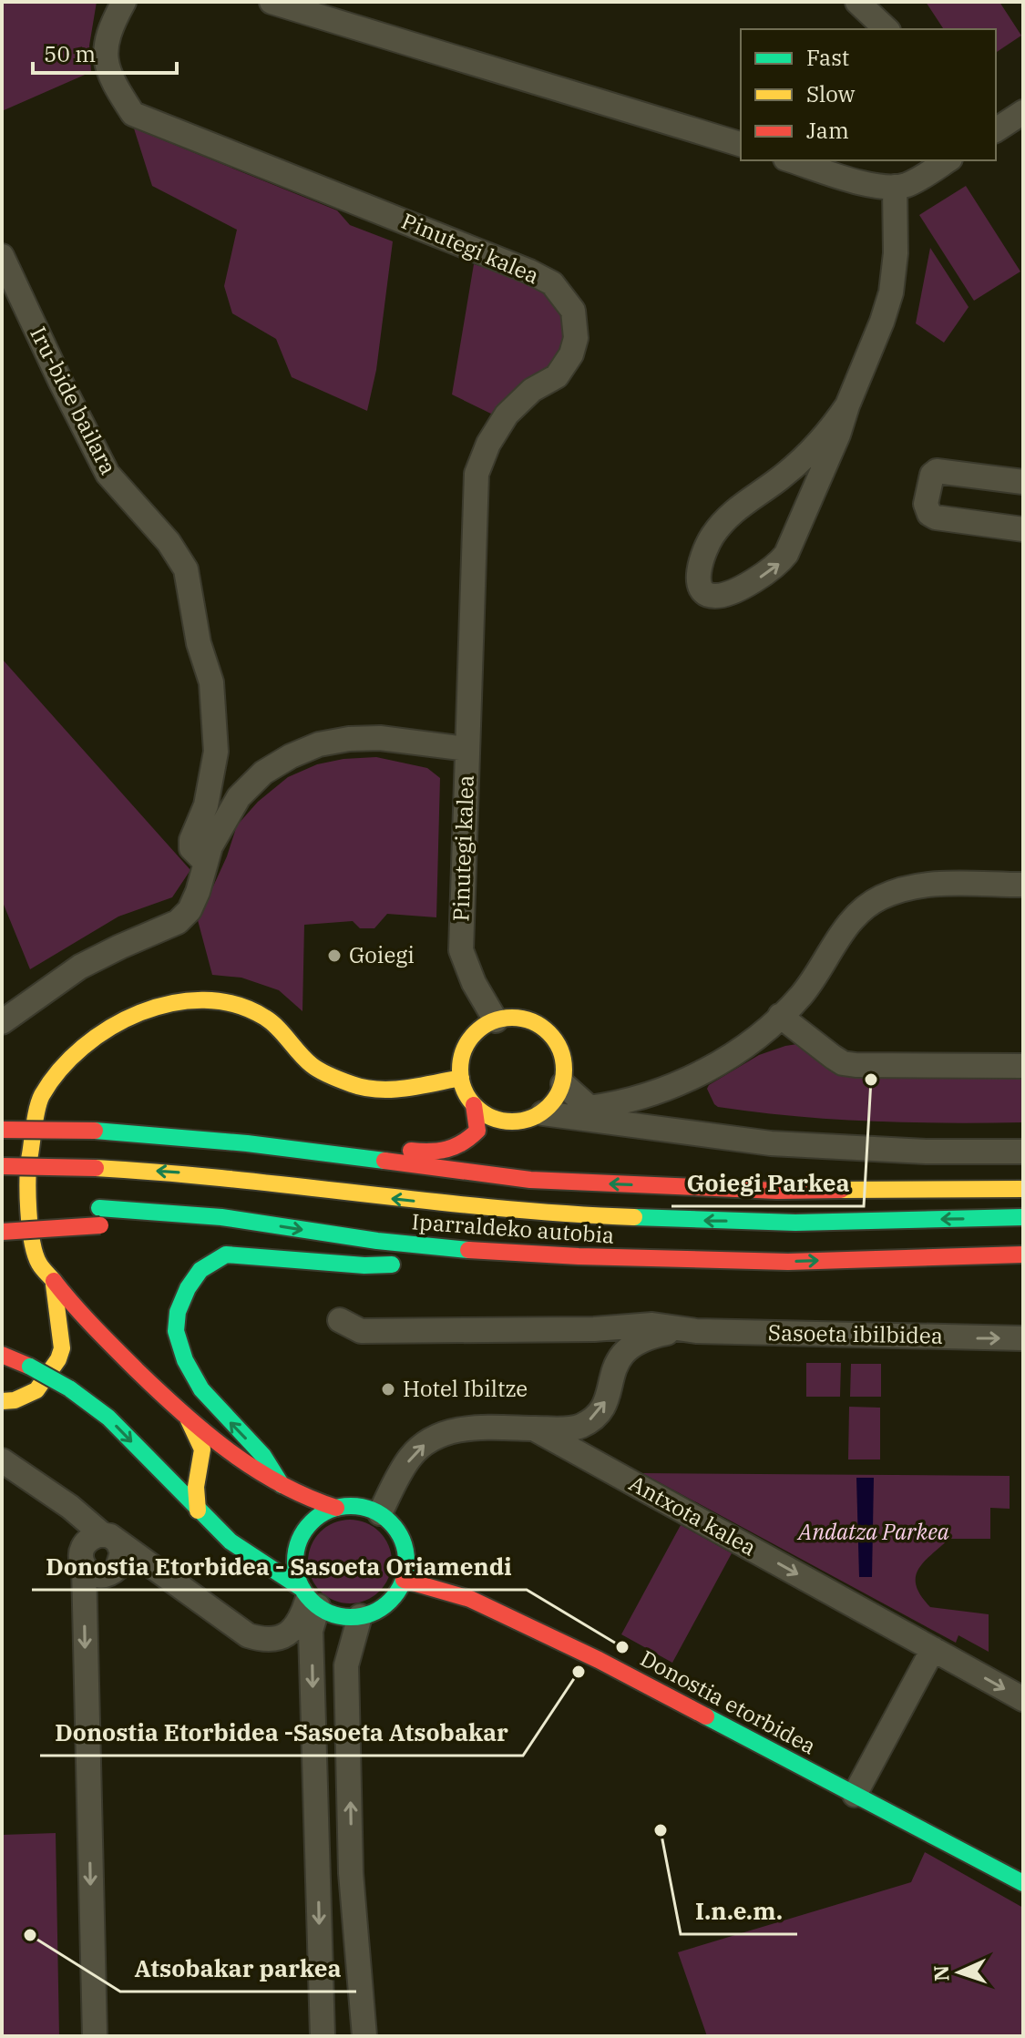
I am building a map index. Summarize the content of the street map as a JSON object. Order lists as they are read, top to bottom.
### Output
{
  "streets": {
    "main road": ["Iparraldeko autobia", "Donostia etorbidea"],
    "street": [
      "Pinutegi kalea",
      "Iru-bide bailara",
      "Sasoeta ibilbidea",
      "Antxota kalea"
    ]
  },
  "crossings": [
    ["Antxota kalea", "Donostia etorbidea"]
  ],
  "one_way": ["Antxota kalea"],
  "parks": ["Andatza Parkea"],
  "places": [
    "Goiegi",
    "Goiegi Parkea",
    "Hotel Ibiltze",
    "Donostia Etorbidea - Sasoeta Oriamendi",
    "Donostia Etorbidea -Sasoeta Atsobakar",
    "I.n.e.m.",
    "Atsobakar parkea"
  ],
  "legend": ["Fast", "Slow", "Jam"],
  "scale_bar": "50 m",
  "north": "left"
}
